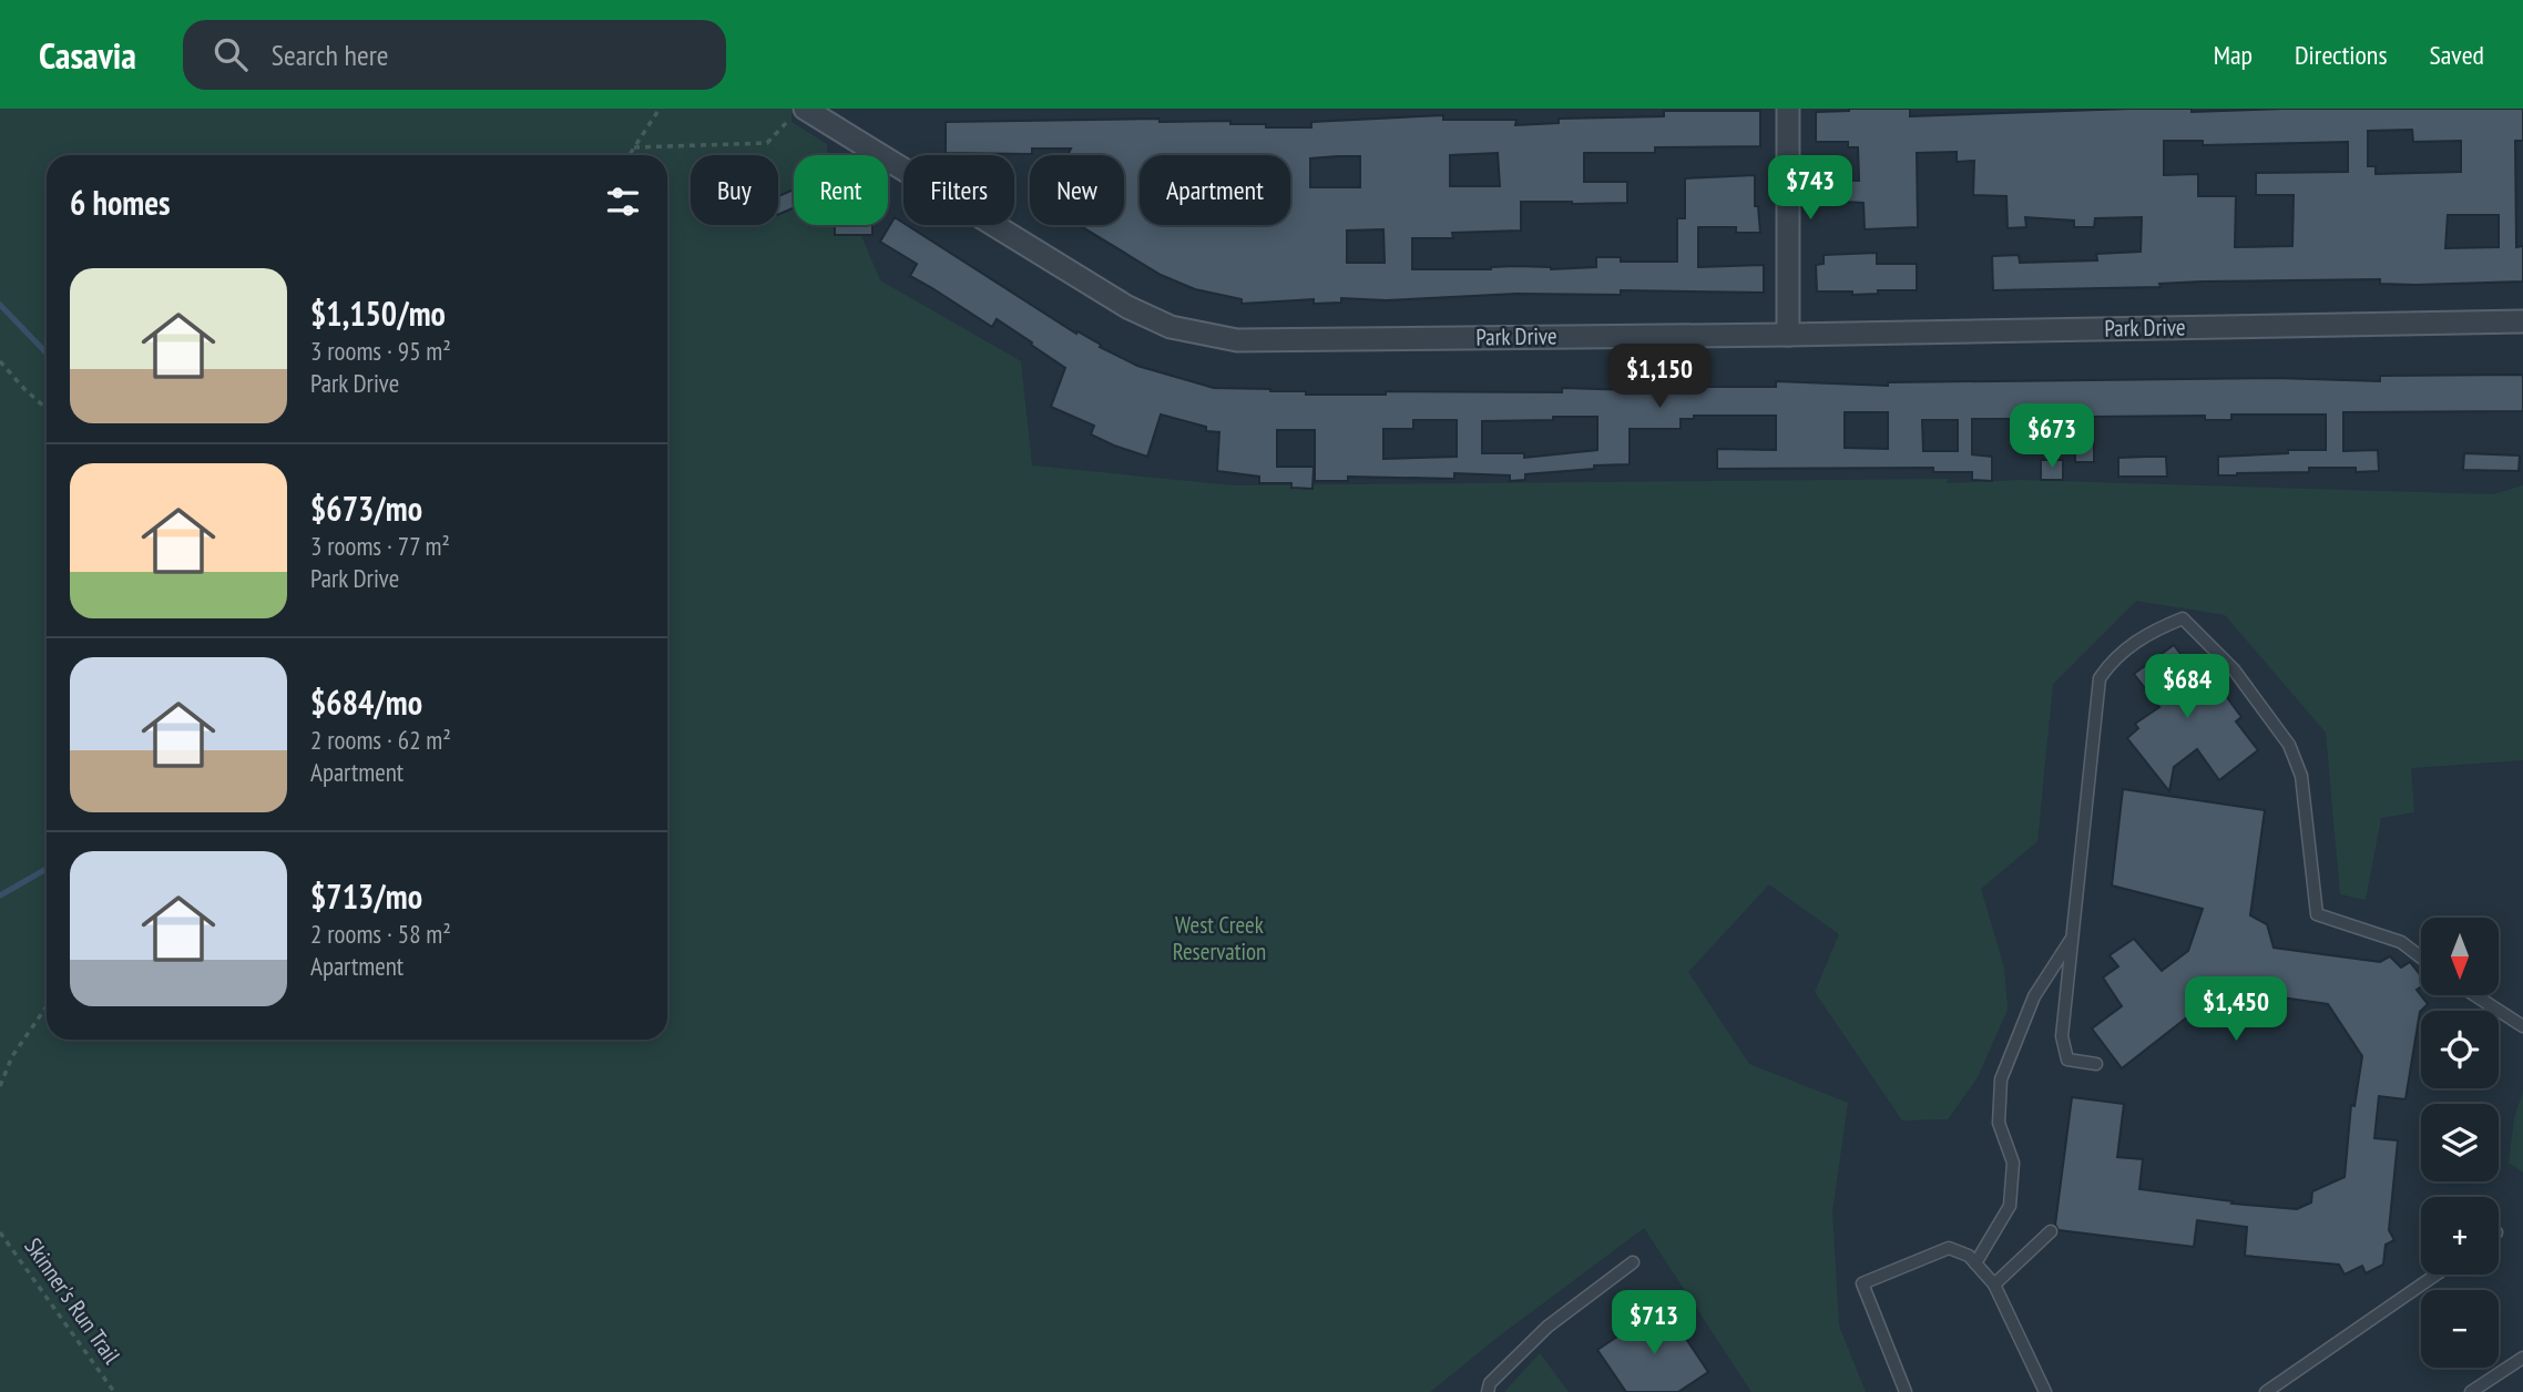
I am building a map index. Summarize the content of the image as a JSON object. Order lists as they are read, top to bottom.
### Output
{
  "streets": {
    "street": ["Park Drive"],
    "path": ["Skinner's Run Trail"]
  },
  "parks": ["West Creek Reservation"],
  "north": "bottom",
  "page": {
    "header": "Casavia",
    "search": "Search here",
    "nav": ["Map", "Directions", "Saved"],
    "price": [
      "$743",
      "$1,150",
      "$673",
      "$684",
      "$1,450",
      "$713"
    ],
    "chip": [
      "Buy",
      "Rent",
      "Filters",
      "New",
      "Apartment"
    ],
    "heading": "6 homes",
    "list": [
      {
        "name": "$1,150/mo",
        "note": "3 rooms · 95 m² · Park Drive"
      },
      {
        "name": "$673/mo",
        "note": "3 rooms · 77 m² · Park Drive"
      },
      {
        "name": "$684/mo",
        "note": "2 rooms · 62 m² · Apartment"
      },
      {
        "name": "$713/mo",
        "note": "2 rooms · 58 m² · Apartment"
      }
    ],
    "map_buttons": ["+", "−"]
  }
}
